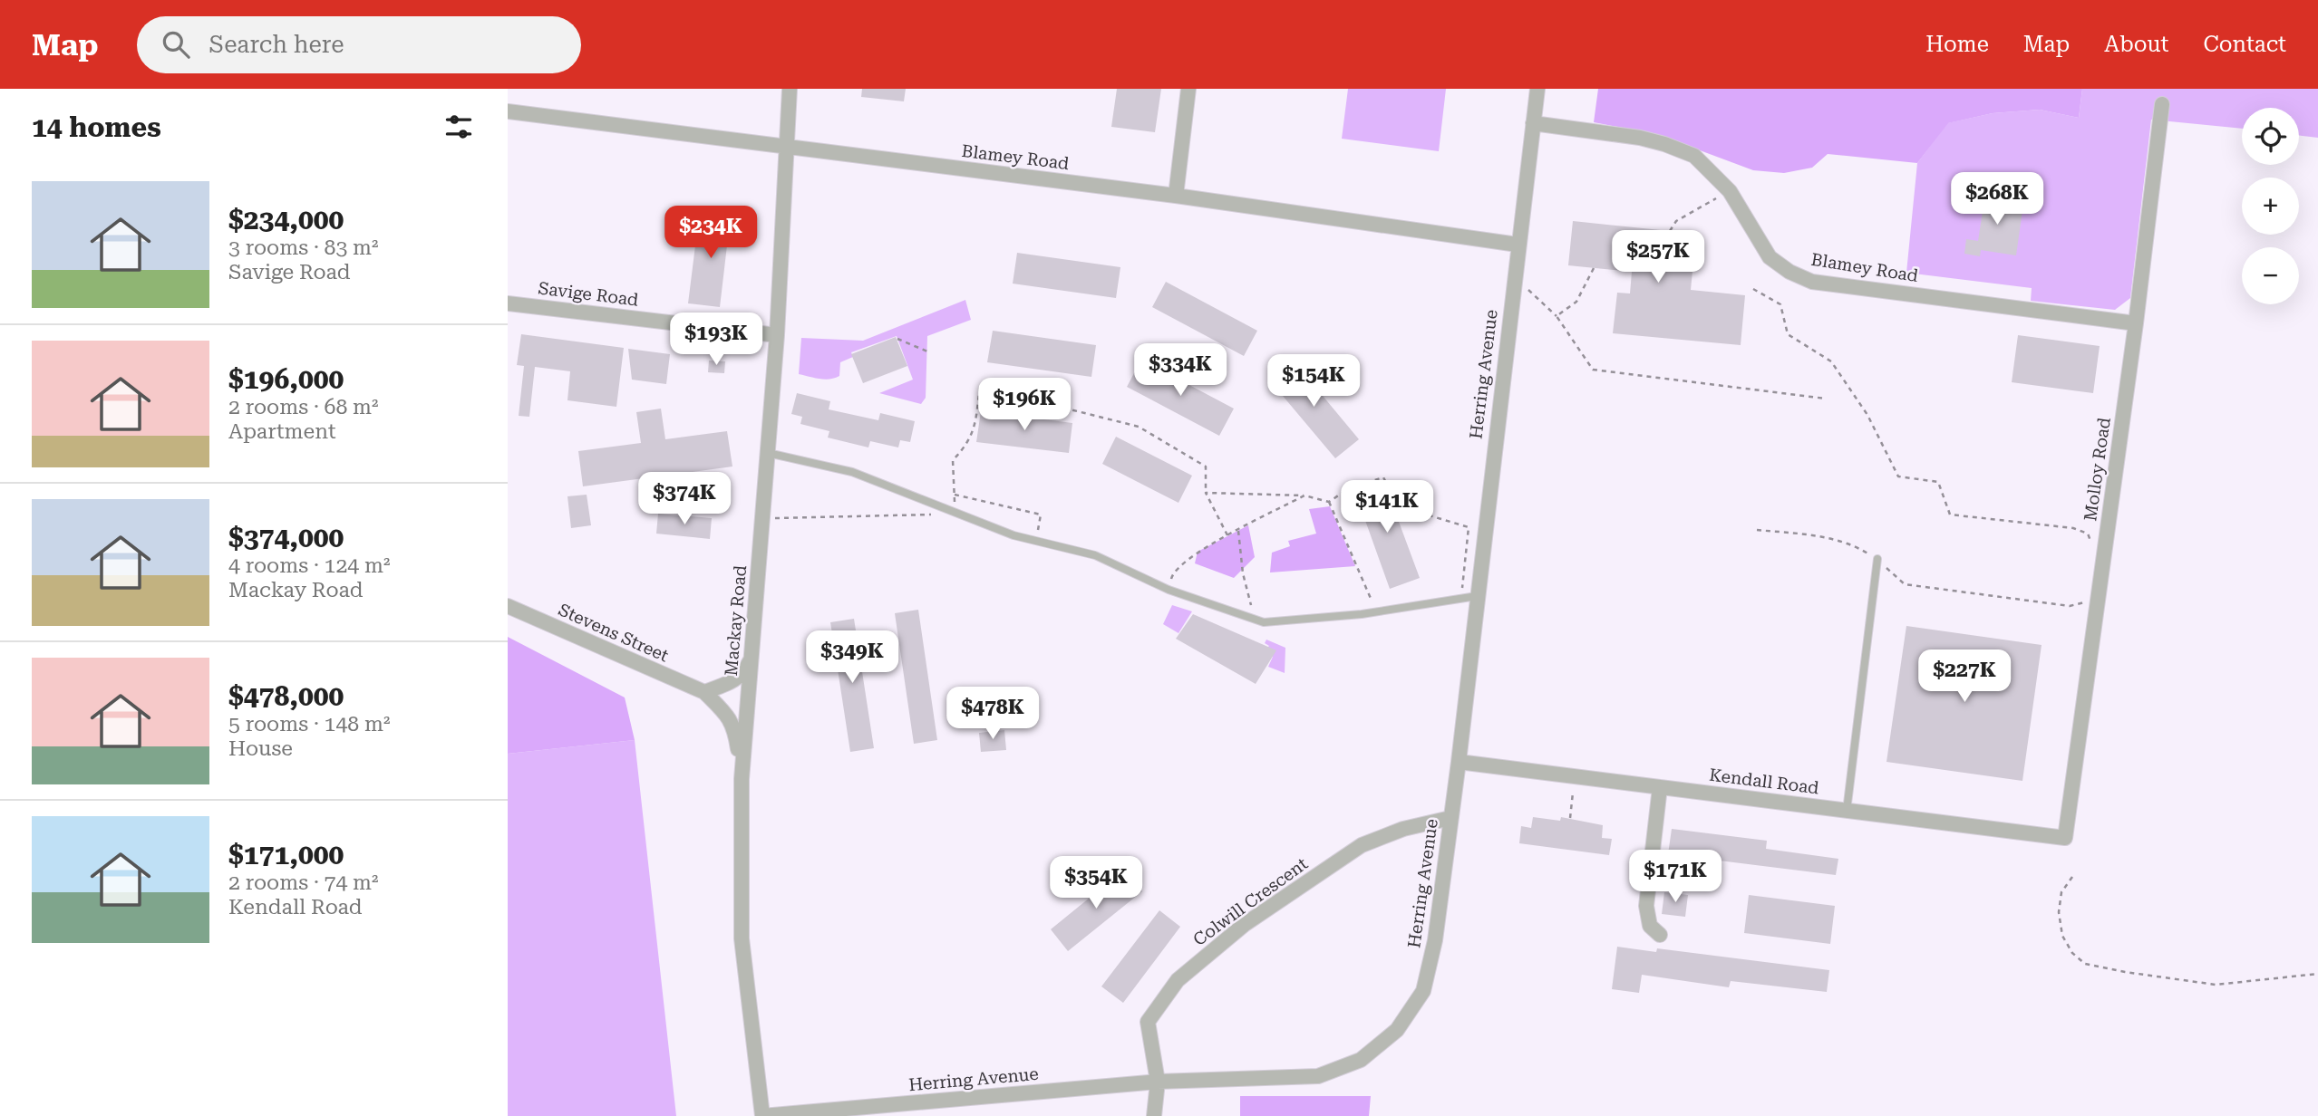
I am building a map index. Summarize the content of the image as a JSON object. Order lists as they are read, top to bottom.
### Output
{
  "streets": {
    "street": [
      "Blamey Road",
      "Savige Road",
      "Herring Avenue",
      "Molloy Road",
      "Mackay Road",
      "Stevens Street",
      "Kendall Road",
      "Colwill Crescent"
    ]
  },
  "crossings": [
    ["Blamey Road", "Herring Avenue"],
    ["Blamey Road", "Molloy Road"],
    ["Blamey Road", "Mackay Road"],
    ["Savige Road", "Mackay Road"],
    ["Herring Avenue", "Mackay Road"],
    ["Herring Avenue", "Kendall Road"],
    ["Herring Avenue", "Colwill Crescent"],
    ["Molloy Road", "Kendall Road"],
    ["Mackay Road", "Stevens Street"]
  ],
  "page": {
    "header": "Map",
    "search": "Search here",
    "nav": [
      "Home",
      "Map",
      "About",
      "Contact"
    ],
    "heading": "14 homes",
    "map_buttons": ["+", "−"],
    "list": [
      {
        "name": "$234,000",
        "note": "3 rooms · 83 m² · Savige Road"
      },
      {
        "name": "$196,000",
        "note": "2 rooms · 68 m² · Apartment"
      },
      {
        "name": "$374,000",
        "note": "4 rooms · 124 m² · Mackay Road"
      },
      {
        "name": "$478,000",
        "note": "5 rooms · 148 m² · House"
      },
      {
        "name": "$171,000",
        "note": "2 rooms · 74 m² · Kendall Road"
      }
    ],
    "price": [
      "$268K",
      "$234K",
      "$257K",
      "$193K",
      "$334K",
      "$154K",
      "$196K",
      "$374K",
      "$141K",
      "$349K",
      "$227K",
      "$478K",
      "$171K",
      "$354K"
    ]
  }
}
